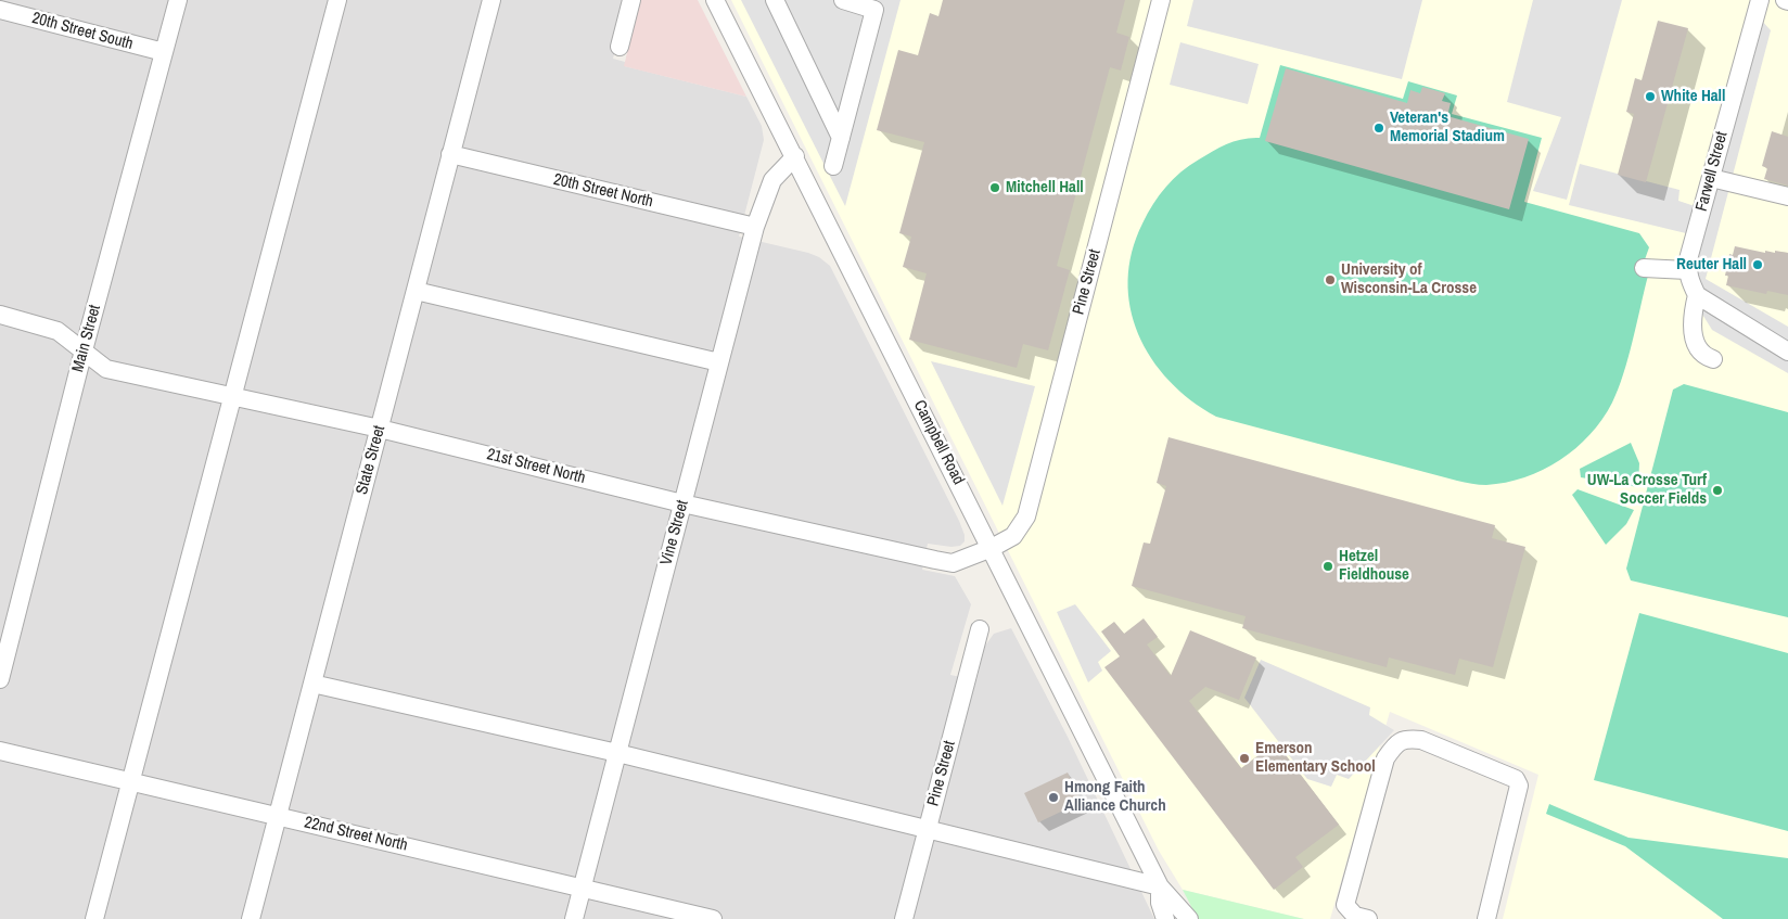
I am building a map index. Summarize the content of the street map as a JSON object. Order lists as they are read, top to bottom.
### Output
{
  "streets": {
    "street": [
      "20th Street South",
      "Farwell Street",
      "20th Street North",
      "Pine Street",
      "Main Street",
      "Campbell Road",
      "State Street",
      "21st Street North",
      "Vine Street",
      "22nd Street North"
    ]
  },
  "crossings": [
    ["20th Street South", "Main Street"],
    ["20th Street North", "State Street"],
    ["20th Street North", "Vine Street"],
    ["Pine Street", "Campbell Road"],
    ["Pine Street", "21st Street North"],
    ["Main Street", "21st Street North"],
    ["Campbell Road", "21st Street North"],
    ["Campbell Road", "Vine Street"],
    ["State Street", "21st Street North"],
    ["State Street", "22nd Street North"],
    ["21st Street North", "Vine Street"],
    ["Vine Street", "22nd Street North"]
  ],
  "places": [
    "White Hall",
    "Veteran's Memorial Stadium",
    "Mitchell Hall",
    "Reuter Hall",
    "University of Wisconsin-La Crosse",
    "UW-La Crosse Turf Soccer Fields",
    "Hetzel Fieldhouse",
    "Emerson Elementary School",
    "Hmong Faith Alliance Church"
  ]
}
